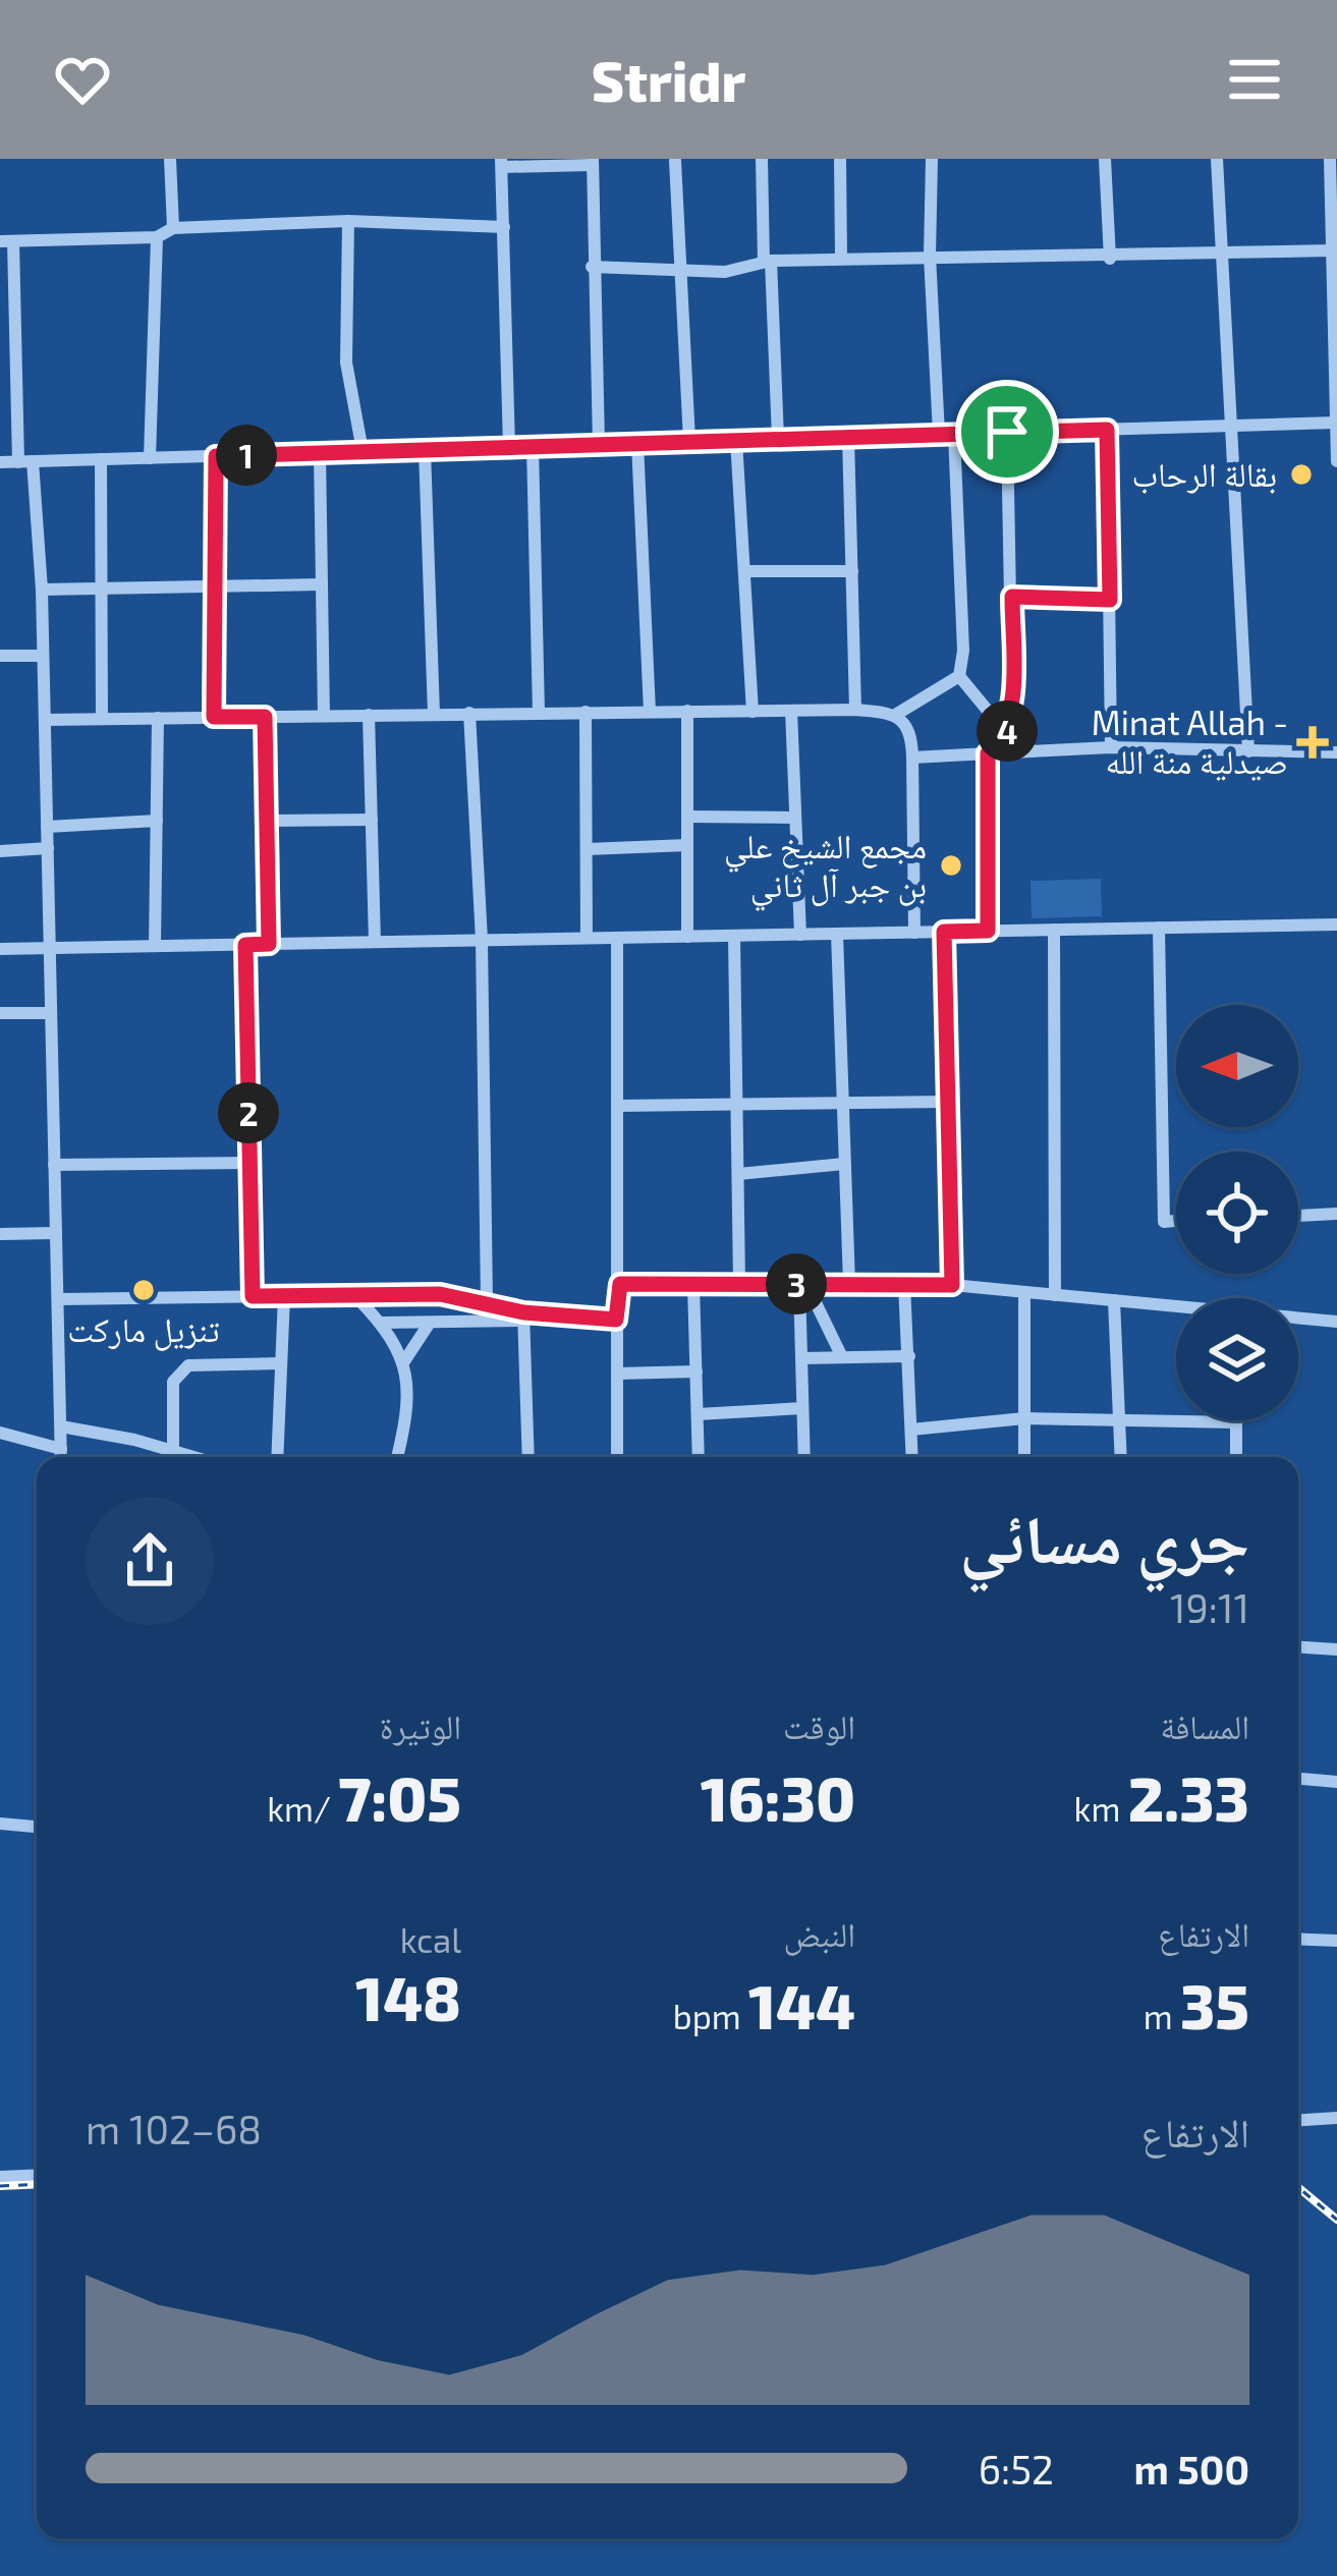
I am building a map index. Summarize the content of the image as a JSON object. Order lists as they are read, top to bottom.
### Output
{
  "places": {
    "other": ["بقالة الرحاب", "مجمع الشيخ علي بن جبر آل ثاني", "تنزيل ماركت"],
    "health": ["Minat Allah - صيدلية منة الله"]
  },
  "north": "left",
  "page": {
    "header": "Stridr",
    "pins": [
      "1",
      "4",
      "2",
      "3"
    ],
    "heading": ["جري مسائي", "19:11"],
    "stats": [
      ["المسافة", "2.33 km"],
      ["الوقت", "16:30"],
      ["الوتيرة", "7:05 /km"],
      ["الارتفاع", "35 m"],
      ["النبض", "144 bpm"],
      ["kcal", "148"]
    ],
    "chart": ["الارتفاع", "68–102 m"],
    "list": [
      {
        "name": "500 m",
        "note": "6:52"
      }
    ]
  }
}
